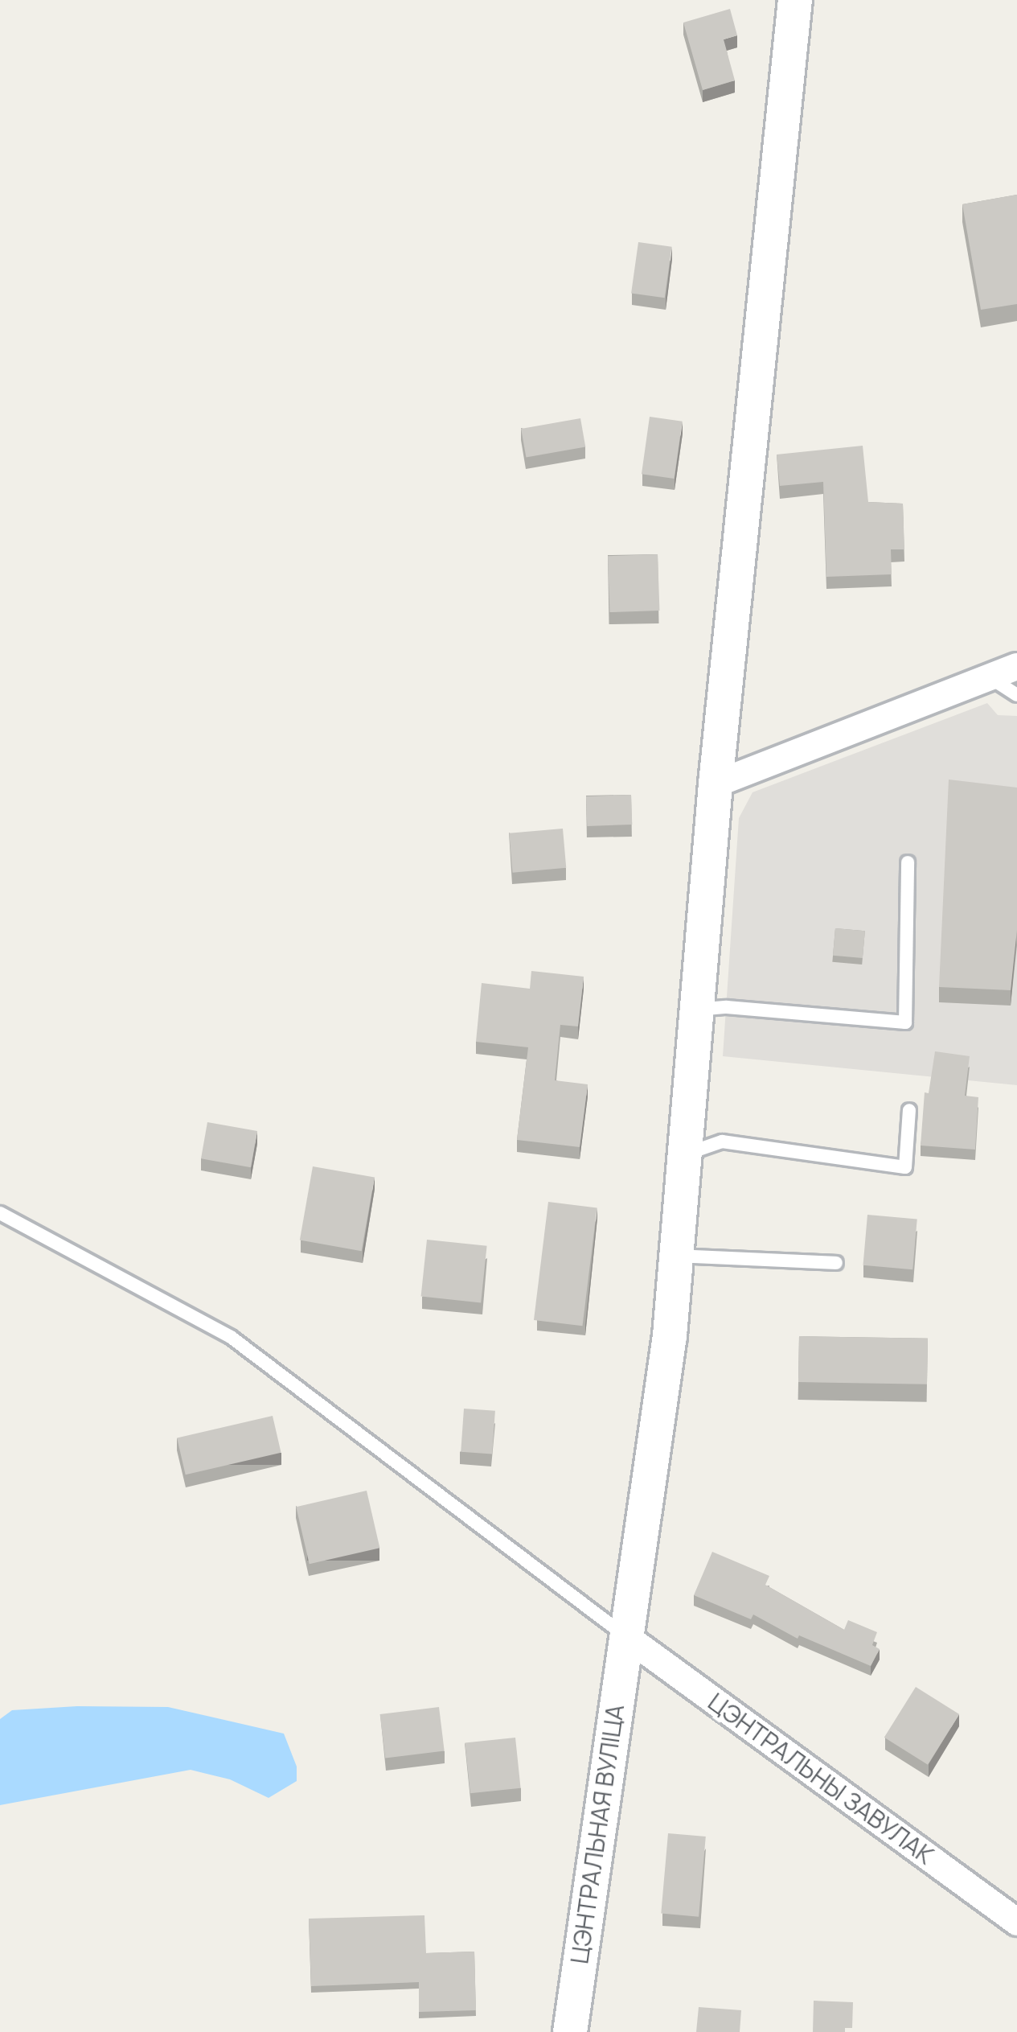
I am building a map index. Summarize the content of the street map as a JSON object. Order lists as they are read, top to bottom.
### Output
{
  "streets": {
    "street": ["ЦЭНТРАЛЬНЫ ЗАВУЛАК", "ЦЭНТРАЛЬНАЯ ВУЛІЦА"]
  },
  "crossings": [
    ["ЦЭНТРАЛЬНЫ ЗАВУЛАК", "ЦЭНТРАЛЬНАЯ ВУЛІЦА"]
  ]
}
